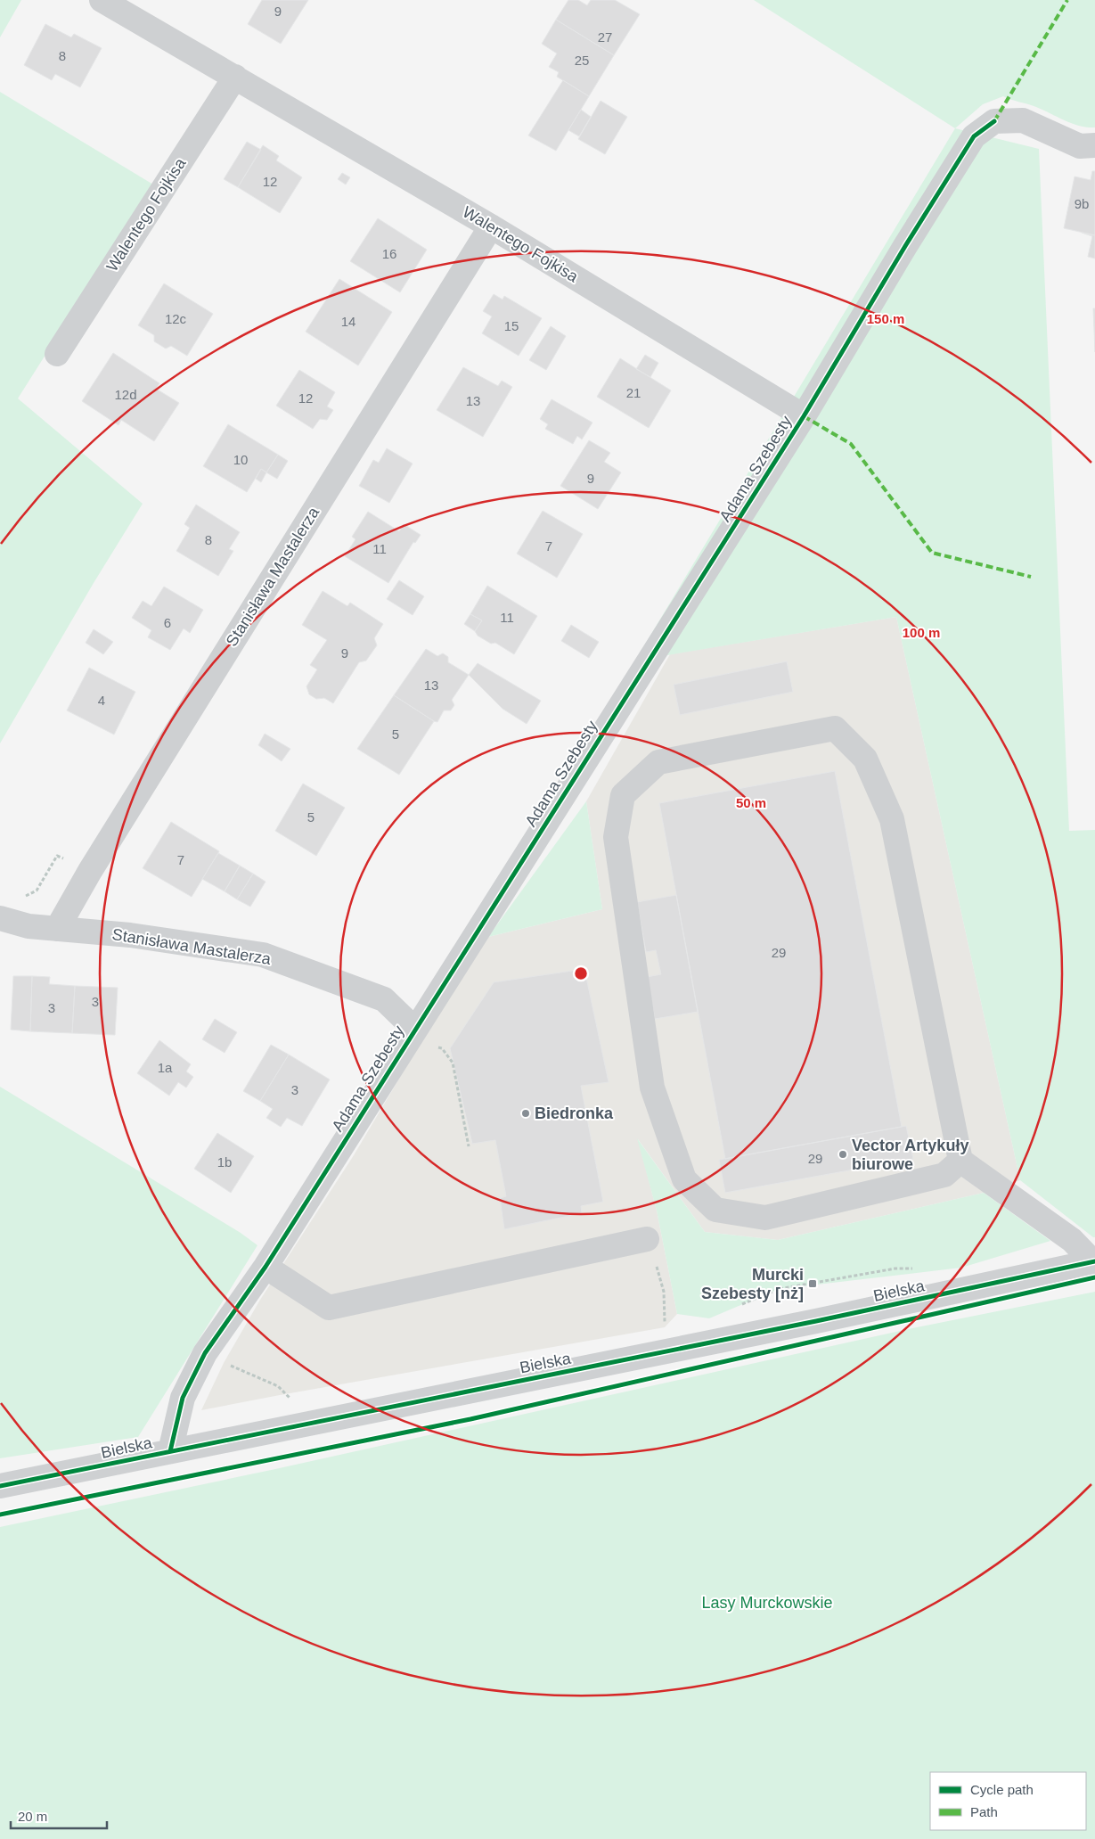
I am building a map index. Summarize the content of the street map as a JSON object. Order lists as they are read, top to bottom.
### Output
{
  "streets": {
    "street": [
      "Walentego Fojkisa",
      "Adama Szebesty",
      "Stanisława Mastalerza",
      "Bielska"
    ]
  },
  "crossings": [
    ["Walentego Fojkisa", "Adama Szebesty"],
    ["Walentego Fojkisa", "Stanisława Mastalerza"],
    ["Adama Szebesty", "Stanisława Mastalerza"],
    ["Adama Szebesty", "Bielska"]
  ],
  "parks": ["Lasy Murckowskie"],
  "places": {
    "other": ["Biedronka", "Vector Artykuły biurowe"],
    "transit": ["Murcki Szebesty [nż]"]
  },
  "house_numbers": [
    "9",
    "27",
    "8",
    "25",
    "12",
    "9b",
    "16",
    "12c",
    "14",
    "15",
    "21",
    "12d",
    "12",
    "13",
    "10",
    "9",
    "8",
    "7",
    "11",
    "11",
    "6",
    "9",
    "13",
    "4",
    "5",
    "5",
    "7",
    "29",
    "3",
    "3",
    "1a",
    "3",
    "29",
    "1b"
  ],
  "legend": ["Cycle path", "Path"],
  "scale_bar": "20 m",
  "rings": ["150 m", "100 m", "50 m"]
}
